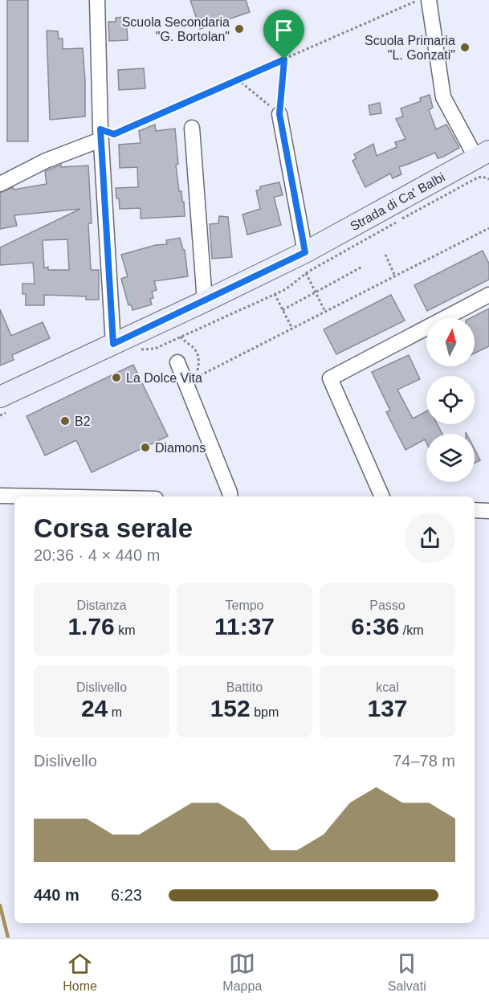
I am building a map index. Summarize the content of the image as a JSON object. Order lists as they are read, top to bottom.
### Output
{
  "streets": {
    "main road": ["Strada di Ca' Balbi"]
  },
  "places": [
    "Scuola Secondaria \"G. Bortolan\"",
    "Scuola Primaria \"L. Gonzati\"",
    "La Dolce Vita",
    "B2",
    "Diamons"
  ],
  "north": "top",
  "page": {
    "heading": ["Corsa serale", "20:36 · 4 × 440 m"],
    "stats": [
      ["Distanza", "1.76 km"],
      ["Tempo", "11:37"],
      ["Passo", "6:36 /km"],
      ["Dislivello", "24 m"],
      ["Battito", "152 bpm"],
      ["kcal", "137"]
    ],
    "chart": ["Dislivello", "74–78 m"],
    "list": [
      {
        "name": "440 m",
        "note": "6:23"
      }
    ],
    "tabs": ["Home", "Mappa", "Salvati"]
  }
}
